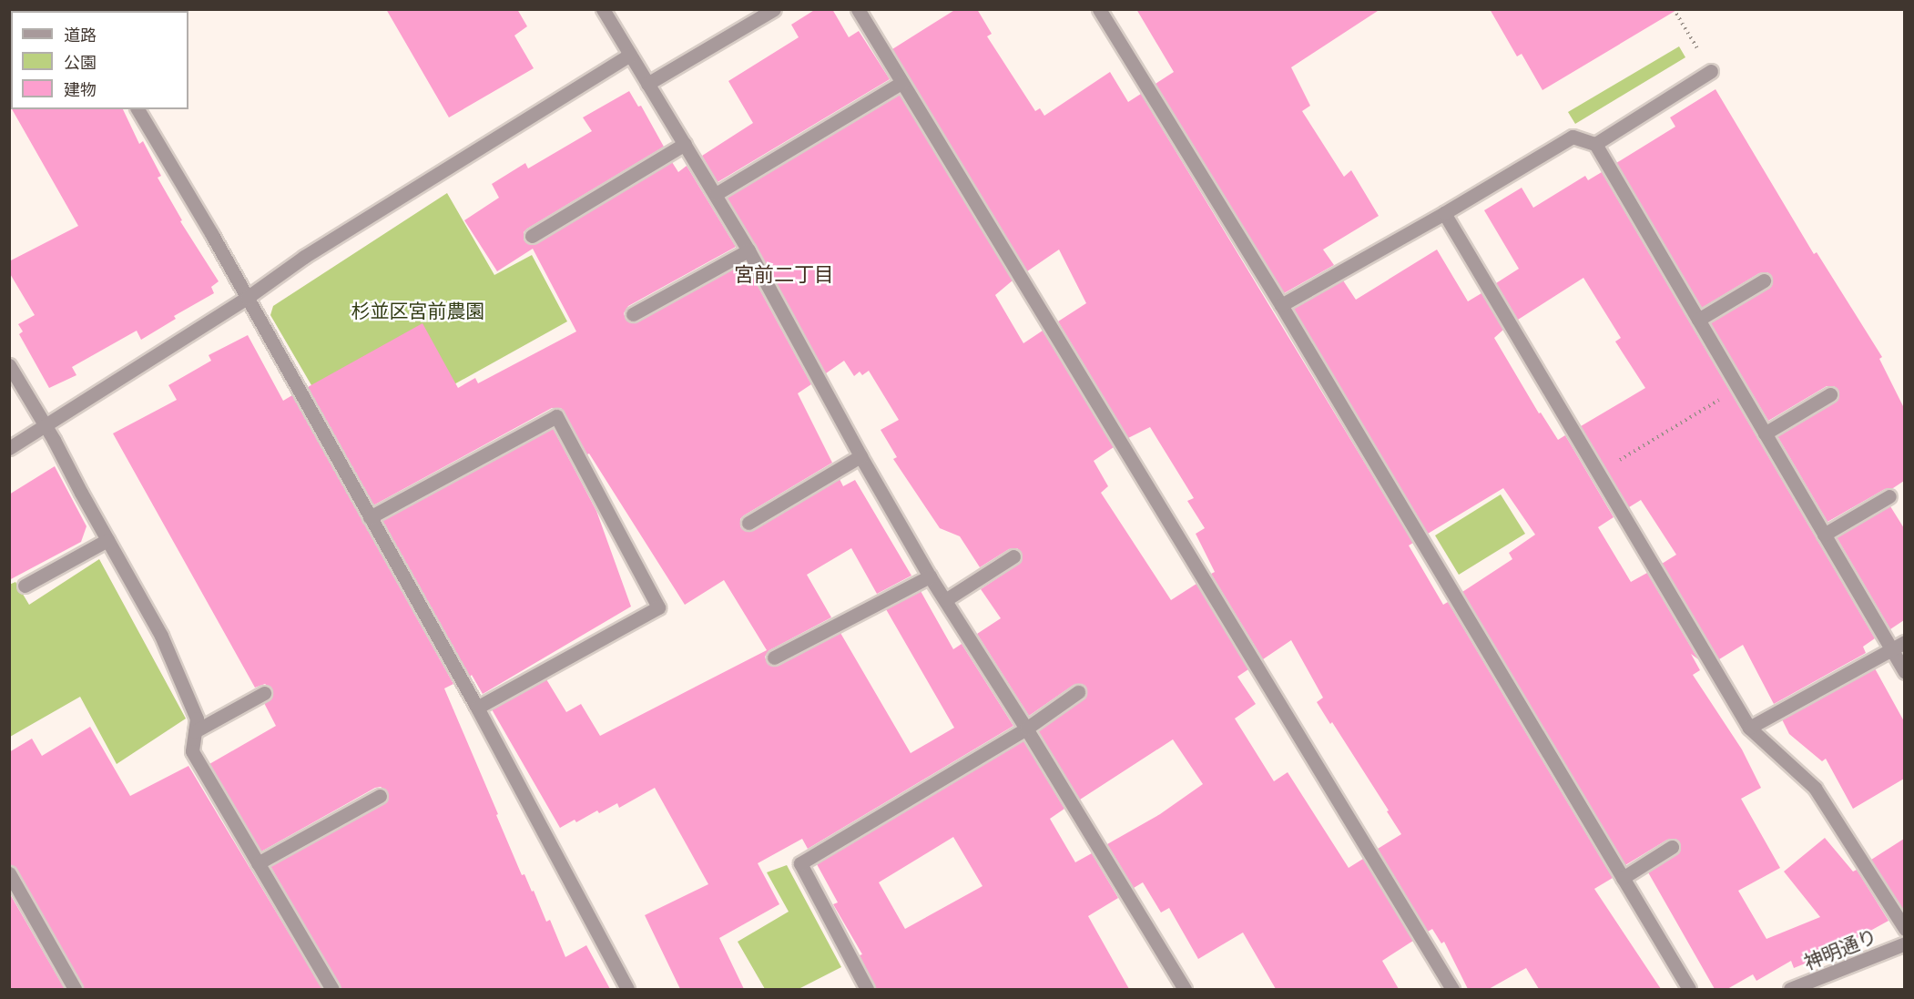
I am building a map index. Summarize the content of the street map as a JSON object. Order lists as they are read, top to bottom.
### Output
{
  "streets": {
    "street": ["神明通り"]
  },
  "districts": ["宮前二丁目"],
  "parks": ["杉並区宮前農園"],
  "legend": ["道路", "公園", "建物"]
}
